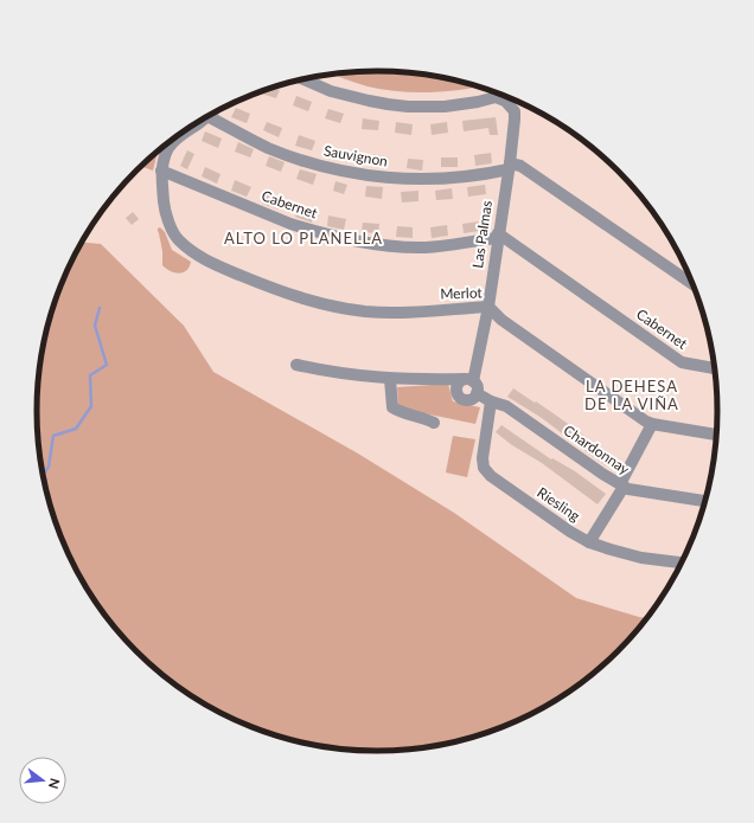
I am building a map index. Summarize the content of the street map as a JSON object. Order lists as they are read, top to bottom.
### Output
{
  "streets": {
    "street": [
      "Sauvignon",
      "Cabernet",
      "Las Palmas",
      "Merlot",
      "Chardonnay",
      "Riesling"
    ]
  },
  "crossings": [
    ["Sauvignon", "Las Palmas"],
    ["Cabernet", "Las Palmas"],
    ["Cabernet", "Merlot"],
    ["Las Palmas", "Merlot"],
    ["Las Palmas", "Chardonnay"],
    ["Chardonnay", "Riesling"]
  ],
  "districts": ["ALTO LO PLANELLA", "LA DEHESA DE LA VIÑA"],
  "north": "right"
}
